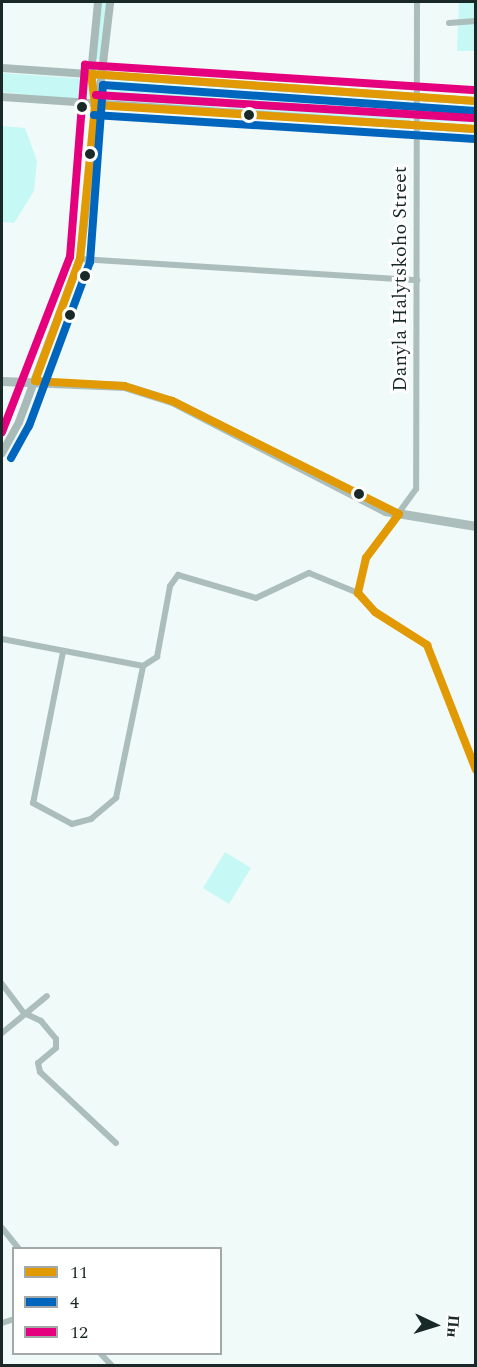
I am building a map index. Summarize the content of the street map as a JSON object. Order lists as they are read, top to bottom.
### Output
{
  "streets": {
    "street": ["Danyla Halytskoho Street"]
  },
  "lines": ["transit line 12", "transit line 11", "transit line 4"],
  "legend": ["11", "4", "12"],
  "north": "right"
}
